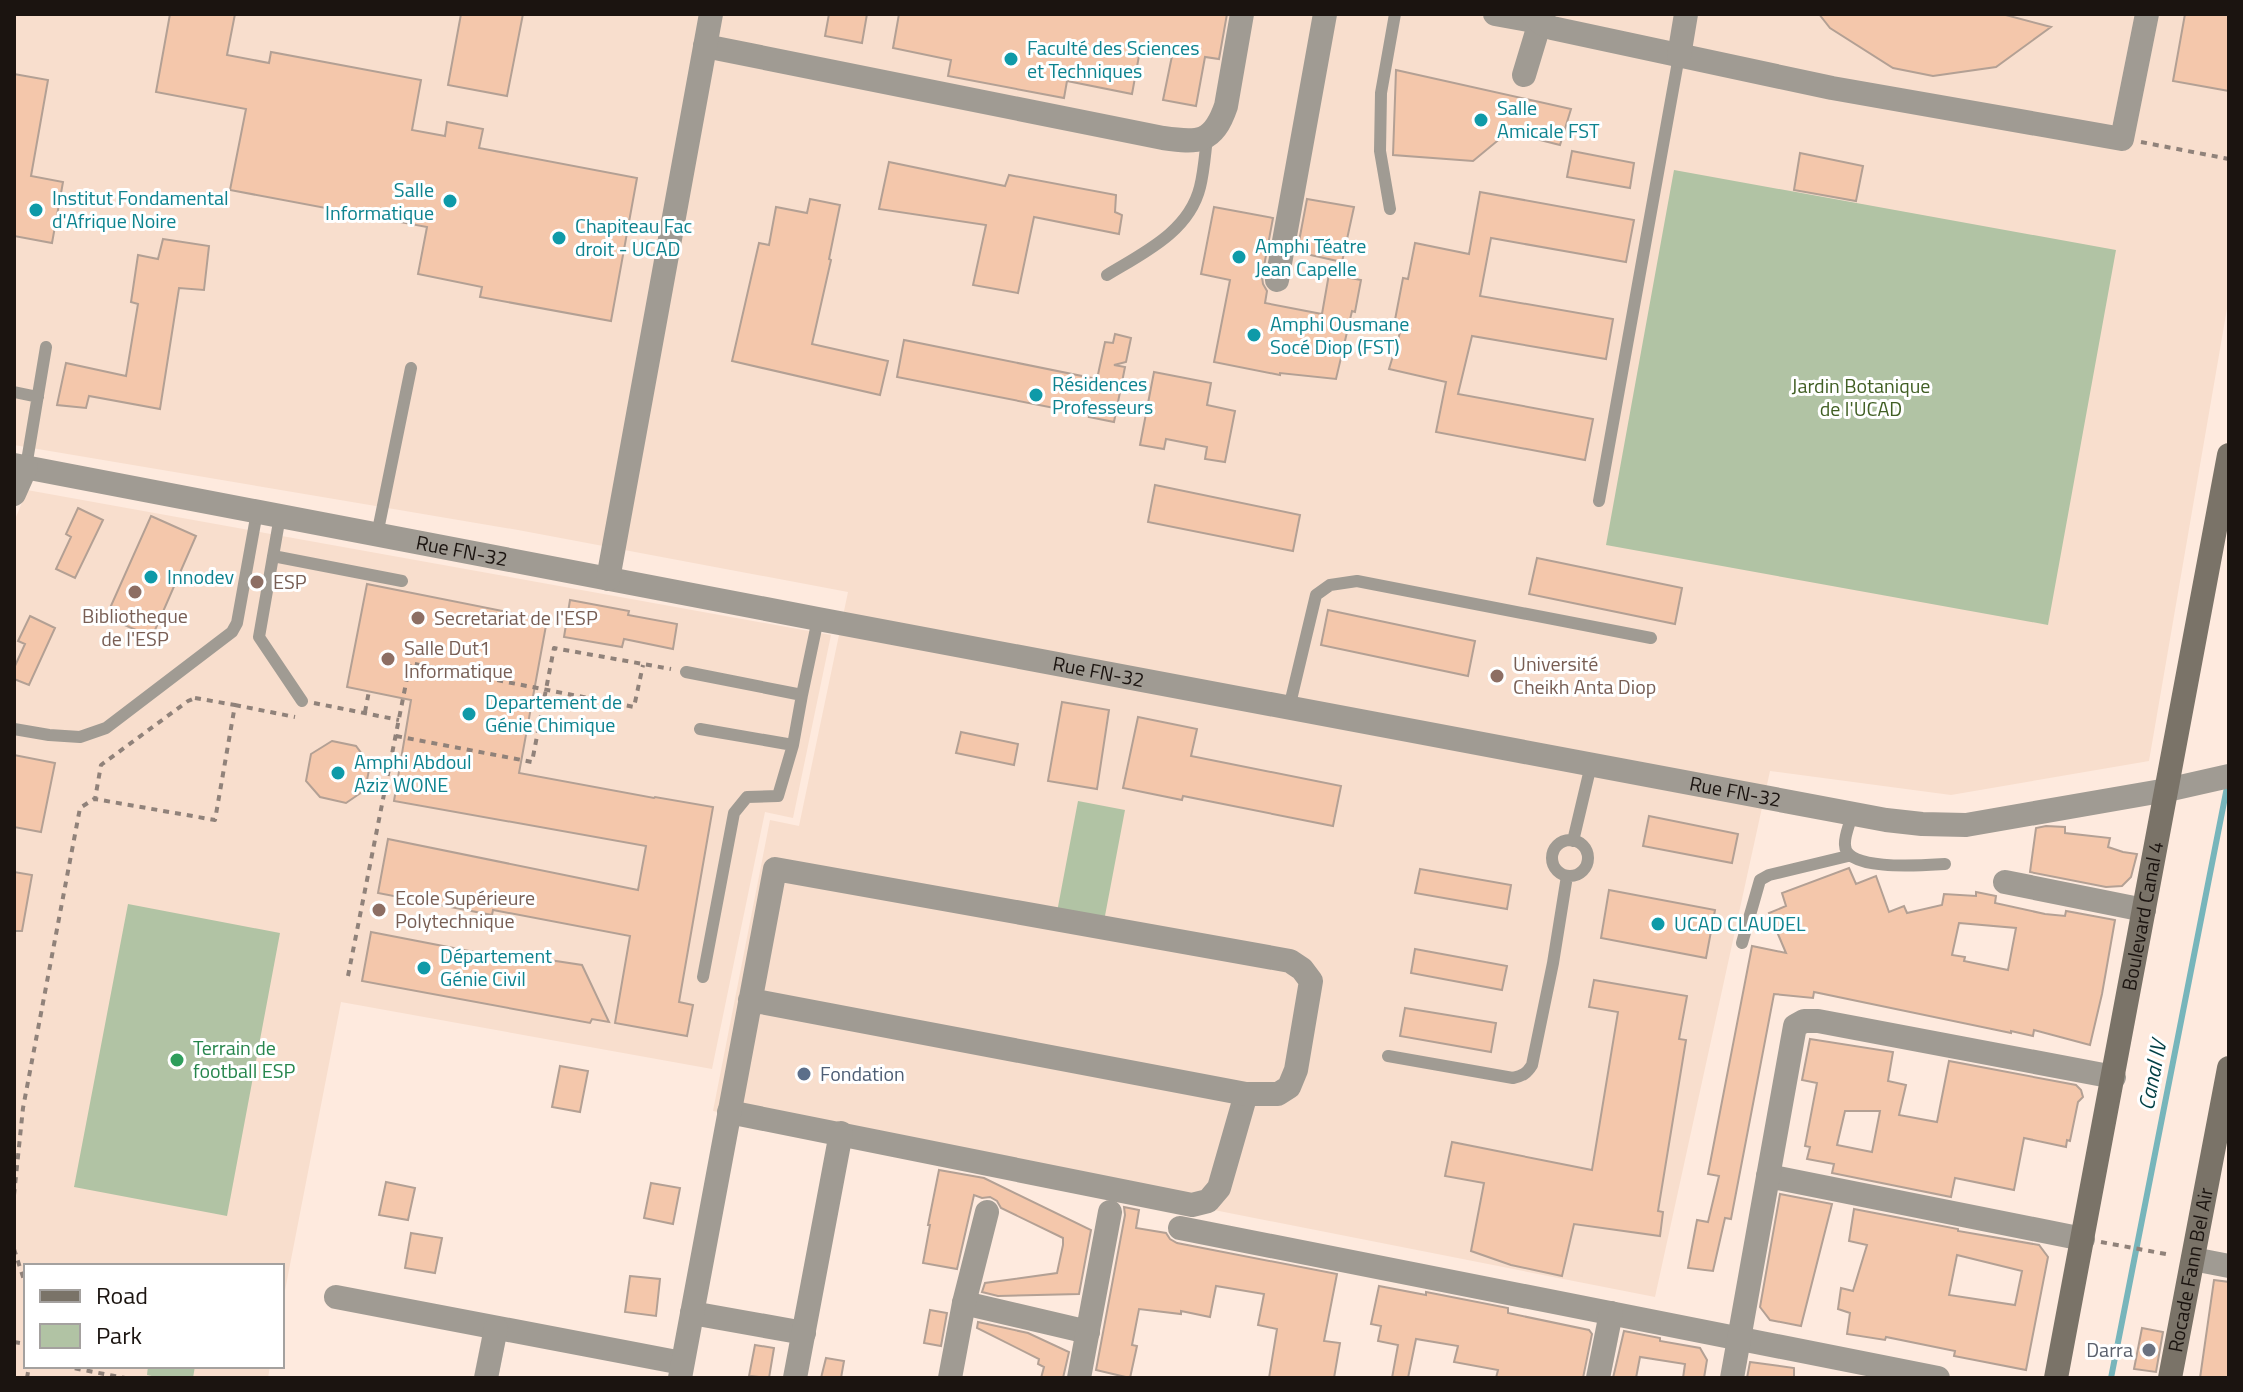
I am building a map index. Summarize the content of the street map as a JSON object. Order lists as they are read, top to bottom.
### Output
{
  "streets": {
    "main road": ["Boulevard Canal 4", "Rocade Fann Bel Air"],
    "street": ["Rue FN-32"]
  },
  "crossings": [
    ["Rue FN-32", "Boulevard Canal 4"]
  ],
  "water": ["Canal IV"],
  "parks": ["Jardin Botanique de l'UCAD"],
  "places": [
    "Faculté des Sciences et Techniques",
    "Salle Amicale FST",
    "Salle Informatique",
    "Institut Fondamental d'Afrique Noire",
    "Chapiteau Fac droit - UCAD",
    "Amphi Téatre Jean Capelle",
    "Amphi Ousmane Socé Diop (FST)",
    "Résidences Professeurs",
    "Innodev",
    "ESP",
    "Bibliotheque de l'ESP",
    "Secretariat de l'ESP",
    "Salle Dut1 Informatique",
    "Université Cheikh Anta Diop",
    "Departement de Génie Chimique",
    "Amphi Abdoul Aziz WONE",
    "Ecole Supérieure Polytechnique",
    "UCAD CLAUDEL",
    "Département Génie Civil",
    "Terrain de football ESP",
    "Fondation",
    "Darra"
  ],
  "legend": ["Road", "Park"]
}
